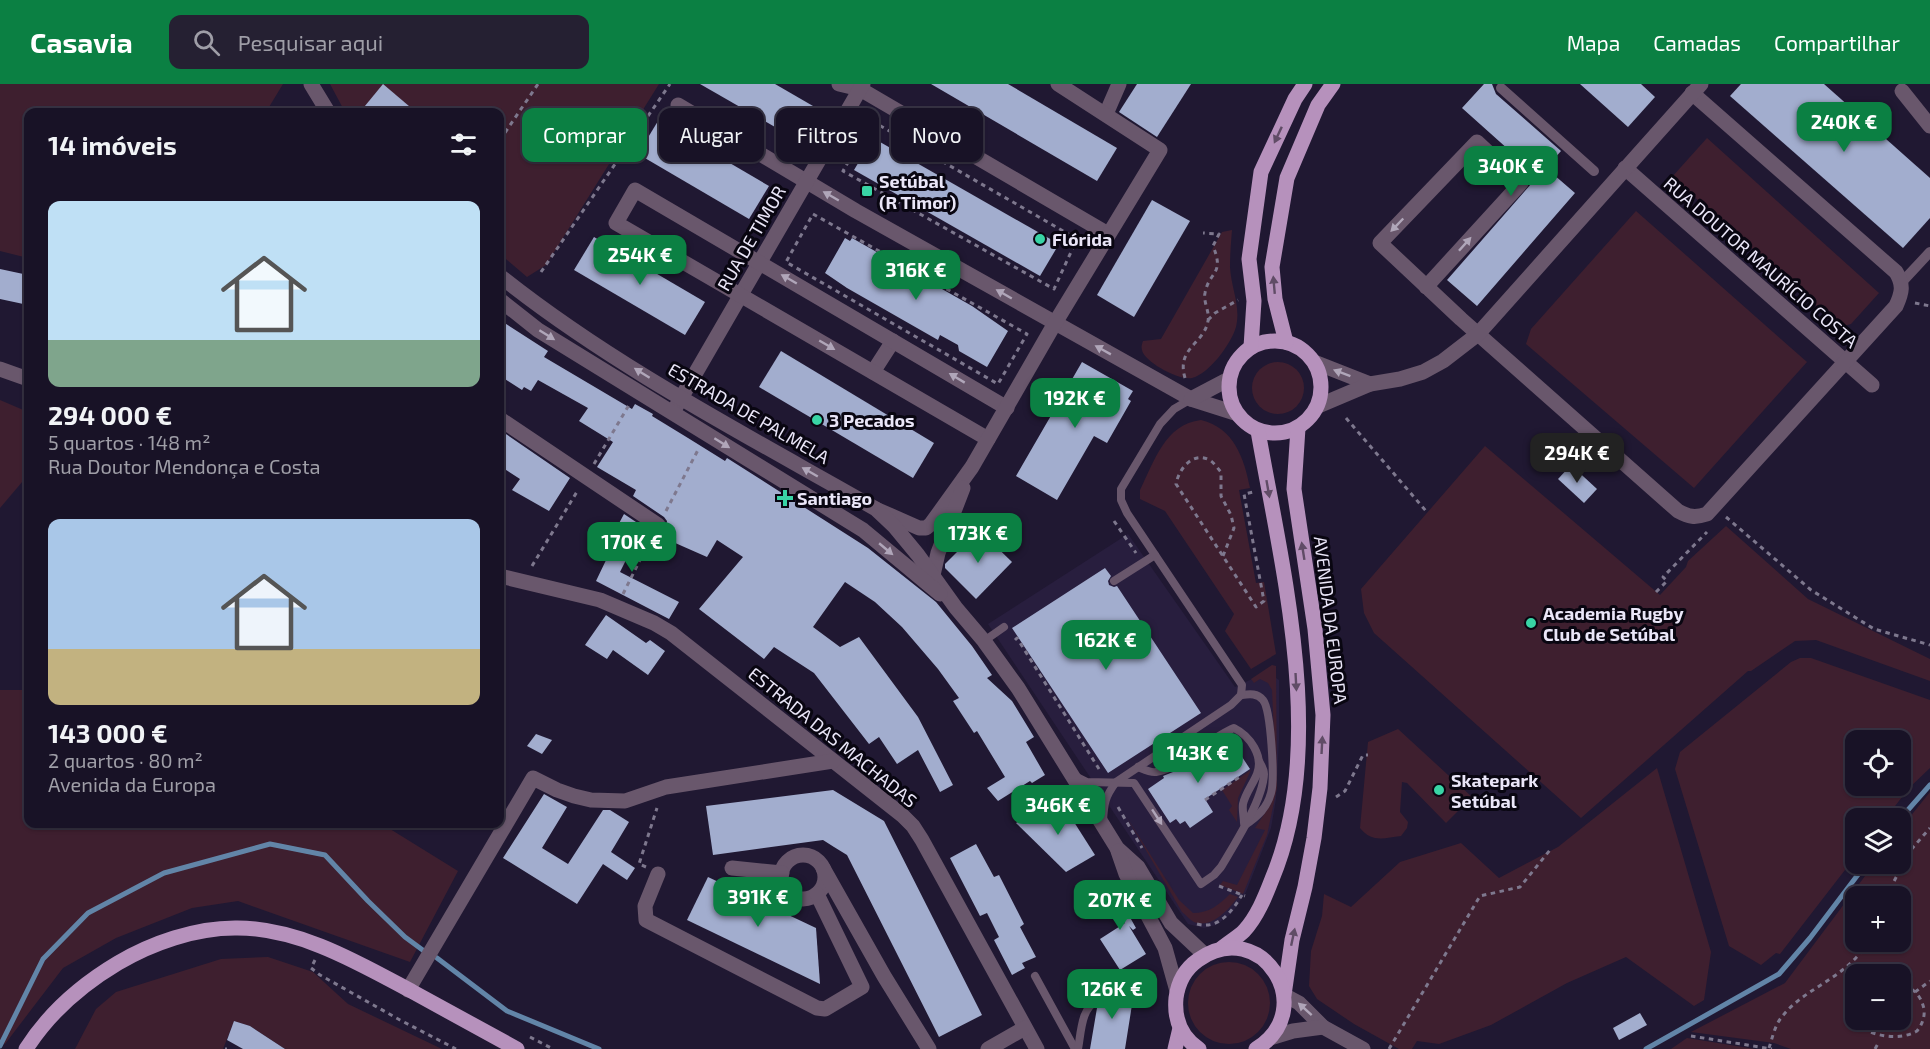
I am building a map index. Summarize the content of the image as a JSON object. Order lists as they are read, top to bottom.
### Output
{
  "streets": {
    "main road": ["AVENIDA DA EUROPA"],
    "street": [
      "RUA DE TIMOR",
      "RUA DOUTOR MAURÍCIO COSTA",
      "ESTRADA DE PALMELA",
      "ESTRADA DAS MACHADAS"
    ]
  },
  "crossings": [
    ["RUA DE TIMOR", "ESTRADA DE PALMELA"]
  ],
  "places": {
    "transit": ["Setúbal (R Timor)"],
    "other": [
      "Flórida",
      "3 Pecados",
      "Academia Rugby Club de Setúbal",
      "Skatepark Setúbal"
    ],
    "health": ["Santiago"]
  },
  "page": {
    "header": "Casavia",
    "search": "Pesquisar aqui",
    "nav": ["Mapa", "Camadas", "Compartilhar"],
    "price": [
      "240K €",
      "340K €",
      "254K €",
      "316K €",
      "192K €",
      "294K €",
      "173K €",
      "170K €",
      "162K €",
      "143K €",
      "346K €",
      "391K €",
      "207K €",
      "126K €"
    ],
    "chip": [
      "Comprar",
      "Alugar",
      "Filtros",
      "Novo"
    ],
    "heading": "14 imóveis",
    "list": [
      {
        "name": "294 000 €",
        "note": "5 quartos · 148 m² · Rua Doutor Mendonça e Costa"
      },
      {
        "name": "143 000 €",
        "note": "2 quartos · 80 m² · Avenida da Europa"
      }
    ],
    "map_buttons": ["+", "−"]
  }
}
